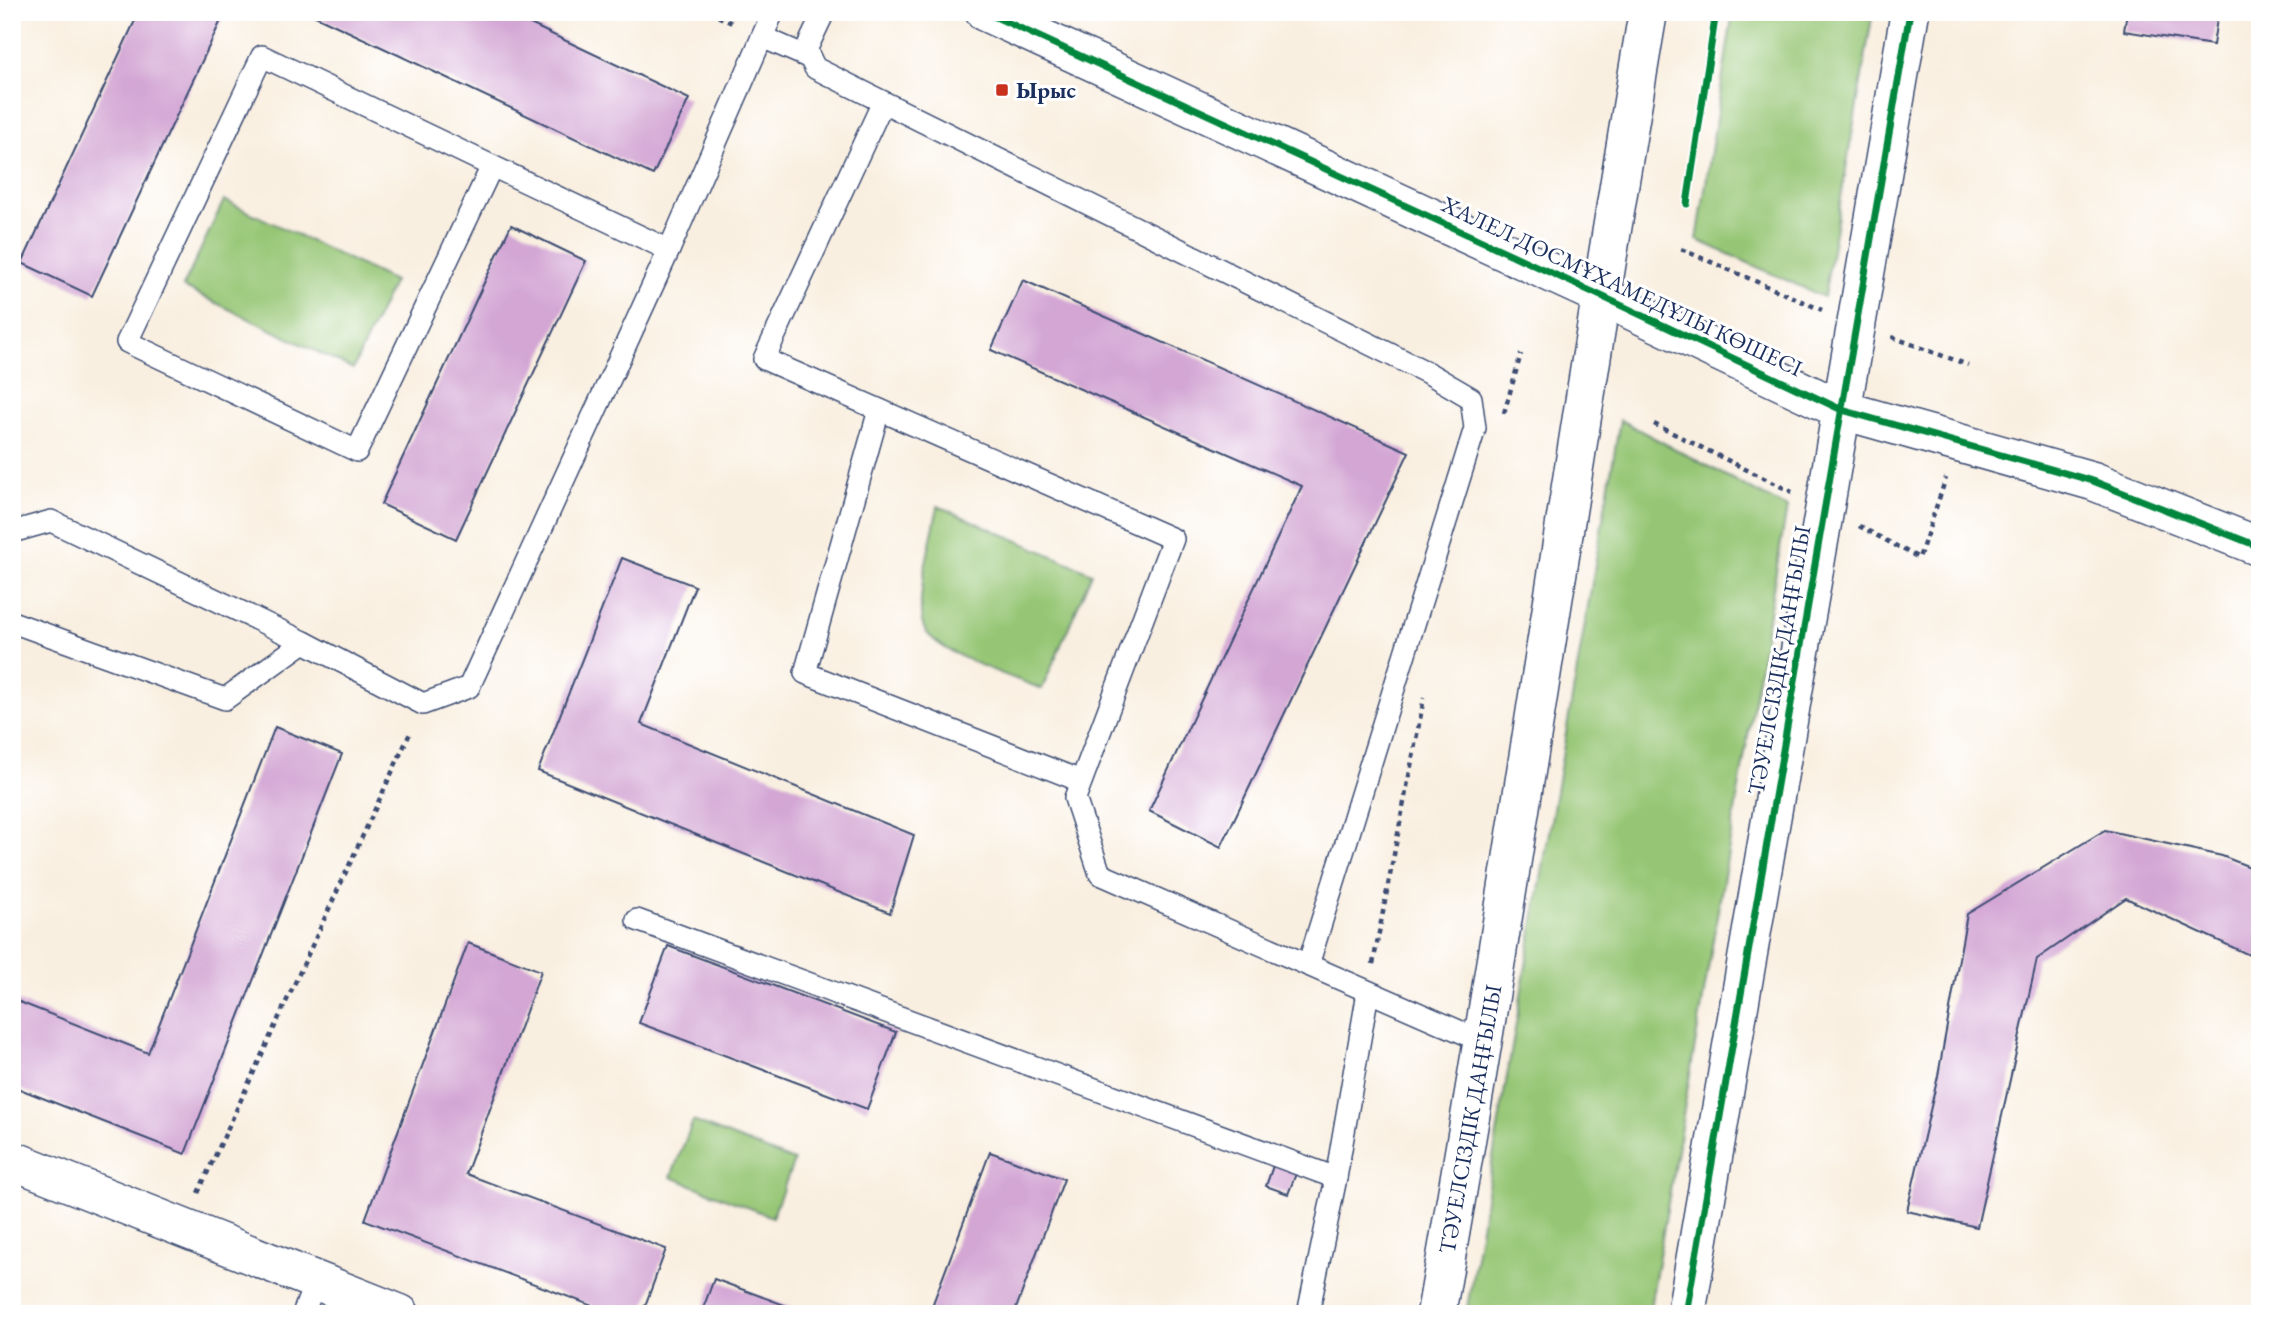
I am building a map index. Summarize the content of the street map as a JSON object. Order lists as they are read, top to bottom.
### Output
{
  "streets": {
    "street": ["ХАЛЕЛ ДОСМҰХАМЕДҰЛЫ КӨШЕСІ", "ТӘУЕЛСІЗДІК ДАҢҒЫЛЫ"]
  },
  "crossings": [
    ["ХАЛЕЛ ДОСМҰХАМЕДҰЛЫ КӨШЕСІ", "ТӘУЕЛСІЗДІК ДАҢҒЫЛЫ"]
  ],
  "places": {
    "transit": ["Ырыс"]
  }
}
